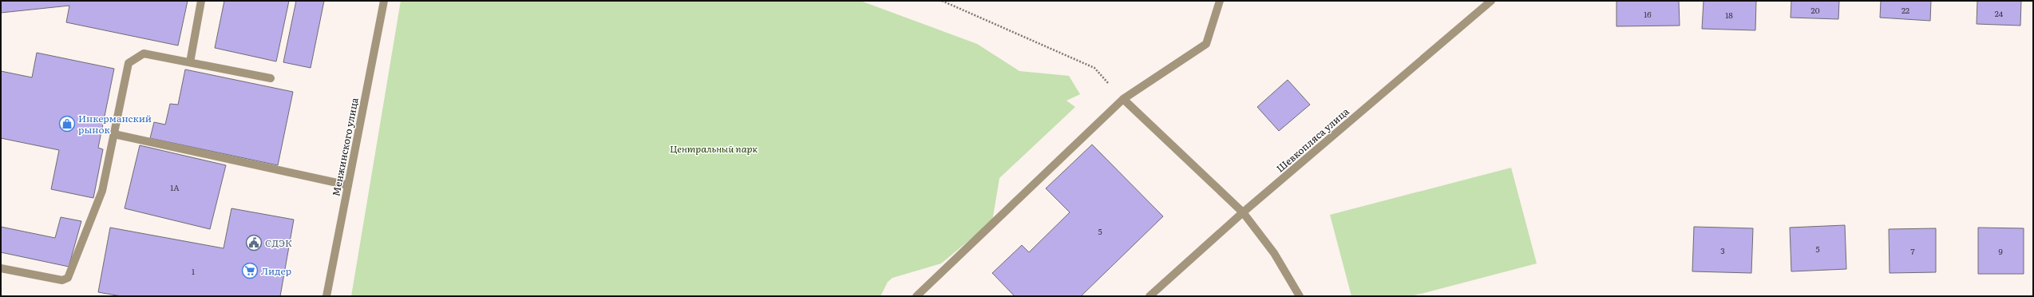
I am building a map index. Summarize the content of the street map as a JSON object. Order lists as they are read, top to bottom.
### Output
{
  "streets": {
    "street": ["Шевкопляса улица", "Менжинского улица"]
  },
  "parks": ["Центральный парк"],
  "places": {
    "shop": ["Инкерманский рынок"],
    "public building": ["СДЭК"],
    "supermarket": ["Лидер"]
  },
  "house_numbers": [
    "20",
    "22",
    "24",
    "16",
    "18",
    "1А",
    "5",
    "5",
    "3",
    "7",
    "9",
    "1"
  ]
}
